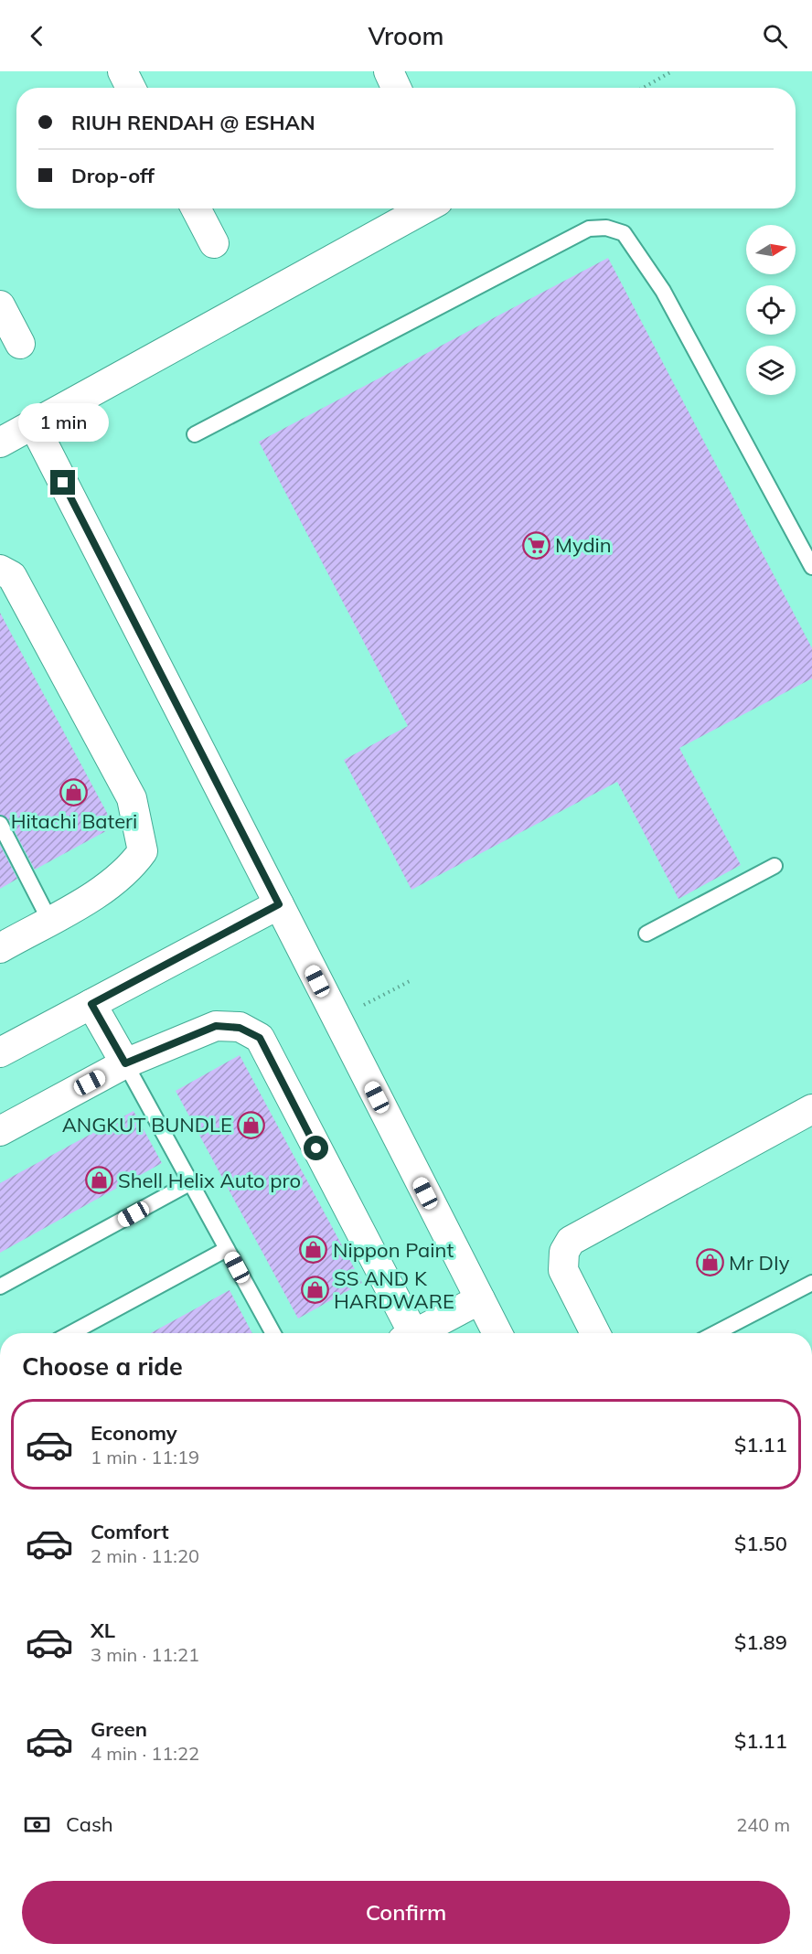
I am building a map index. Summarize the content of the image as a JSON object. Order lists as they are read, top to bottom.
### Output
{
  "places": {
    "supermarket": ["Mydin"],
    "shop": [
      "Hitachi Bateri",
      "ANGKUT BUNDLE",
      "Shell Helix Auto pro",
      "Nippon Paint",
      "Mr DIy",
      "SS AND K HARDWARE"
    ]
  },
  "north": "right",
  "page": {
    "header": "Vroom",
    "banner": ["RIUH RENDAH @ ESHAN", "Drop-off"],
    "bubble": "1 min",
    "heading": "Choose a ride",
    "list": [
      {
        "name": "Economy",
        "note": "1 min · 11:19",
        "value": "$1.11"
      },
      {
        "name": "Comfort",
        "note": "2 min · 11:20",
        "value": "$1.50"
      },
      {
        "name": "XL",
        "note": "3 min · 11:21",
        "value": "$1.89"
      },
      {
        "name": "Green",
        "note": "4 min · 11:22",
        "value": "$1.11"
      }
    ],
    "pay": ["Cash", "240 m"],
    "buttons": "Confirm"
  }
}
